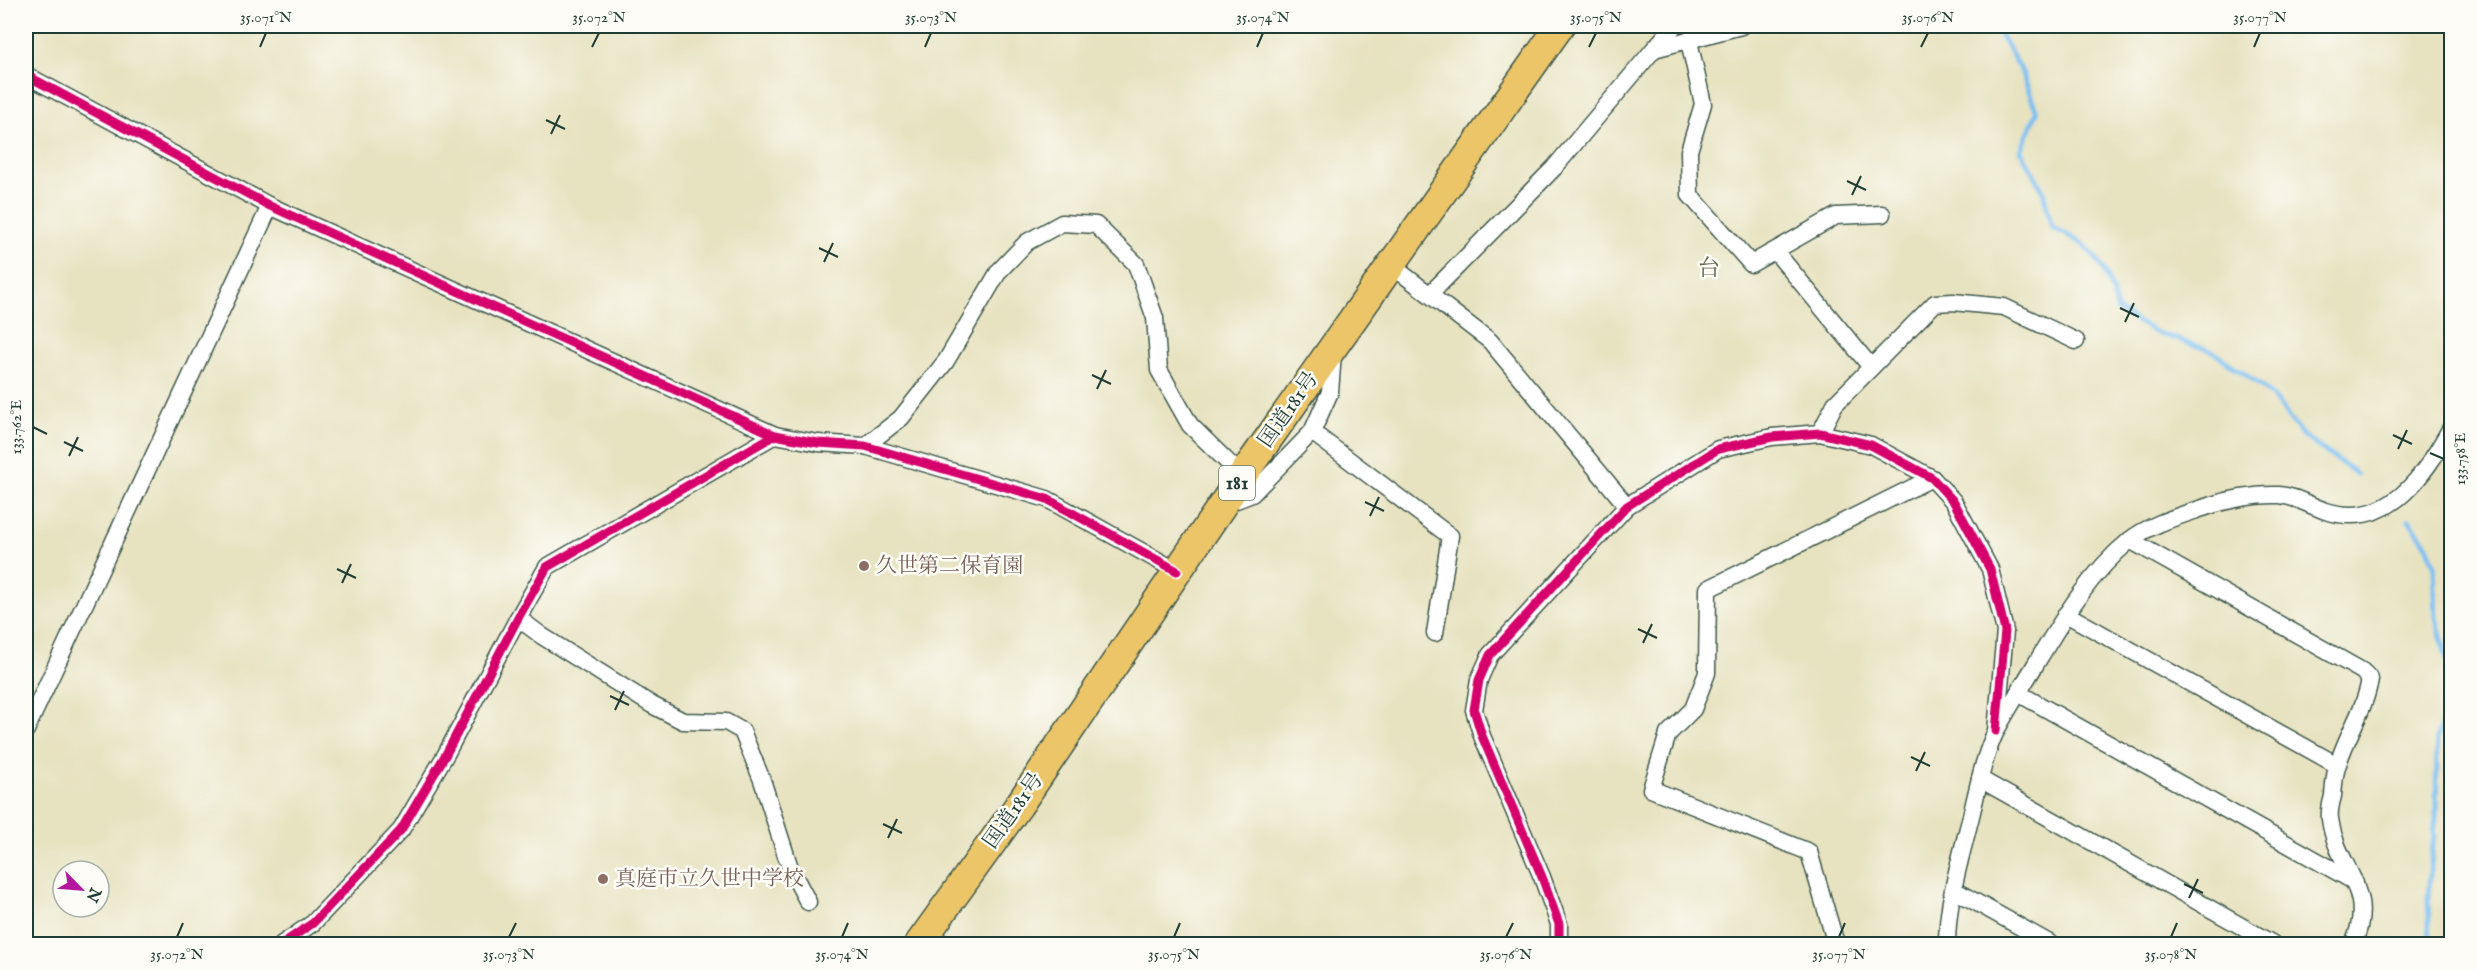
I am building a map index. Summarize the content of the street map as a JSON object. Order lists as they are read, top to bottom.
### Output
{
  "streets": {
    "highway": ["国道181号", "181"]
  },
  "districts": ["台"],
  "places": ["久世第二保育園", "真庭市立久世中学校"],
  "north": "bottom right",
  "coordinates": [
    "35.071°N",
    "35.072°N",
    "35.073°N",
    "35.074°N",
    "35.075°N",
    "35.076°N",
    "35.077°N",
    "133.762°E",
    "133.758°E",
    "35.078°N"
  ]
}
